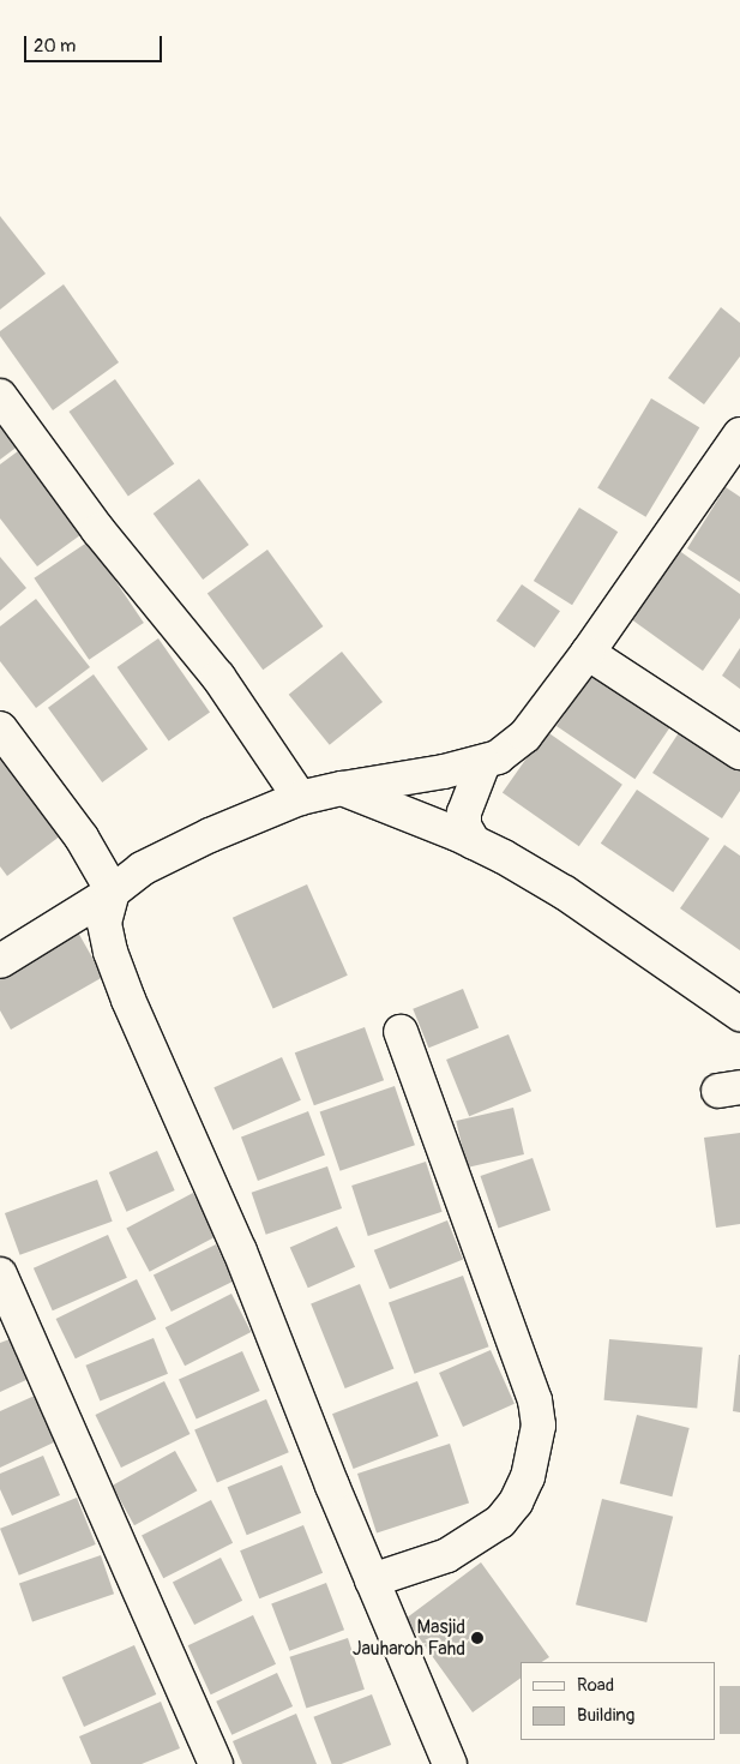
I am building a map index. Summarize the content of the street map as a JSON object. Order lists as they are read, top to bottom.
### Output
{
  "places": ["Masjid Jauharoh Fahd"],
  "legend": ["Road", "Building"],
  "scale_bar": "20 m"
}
